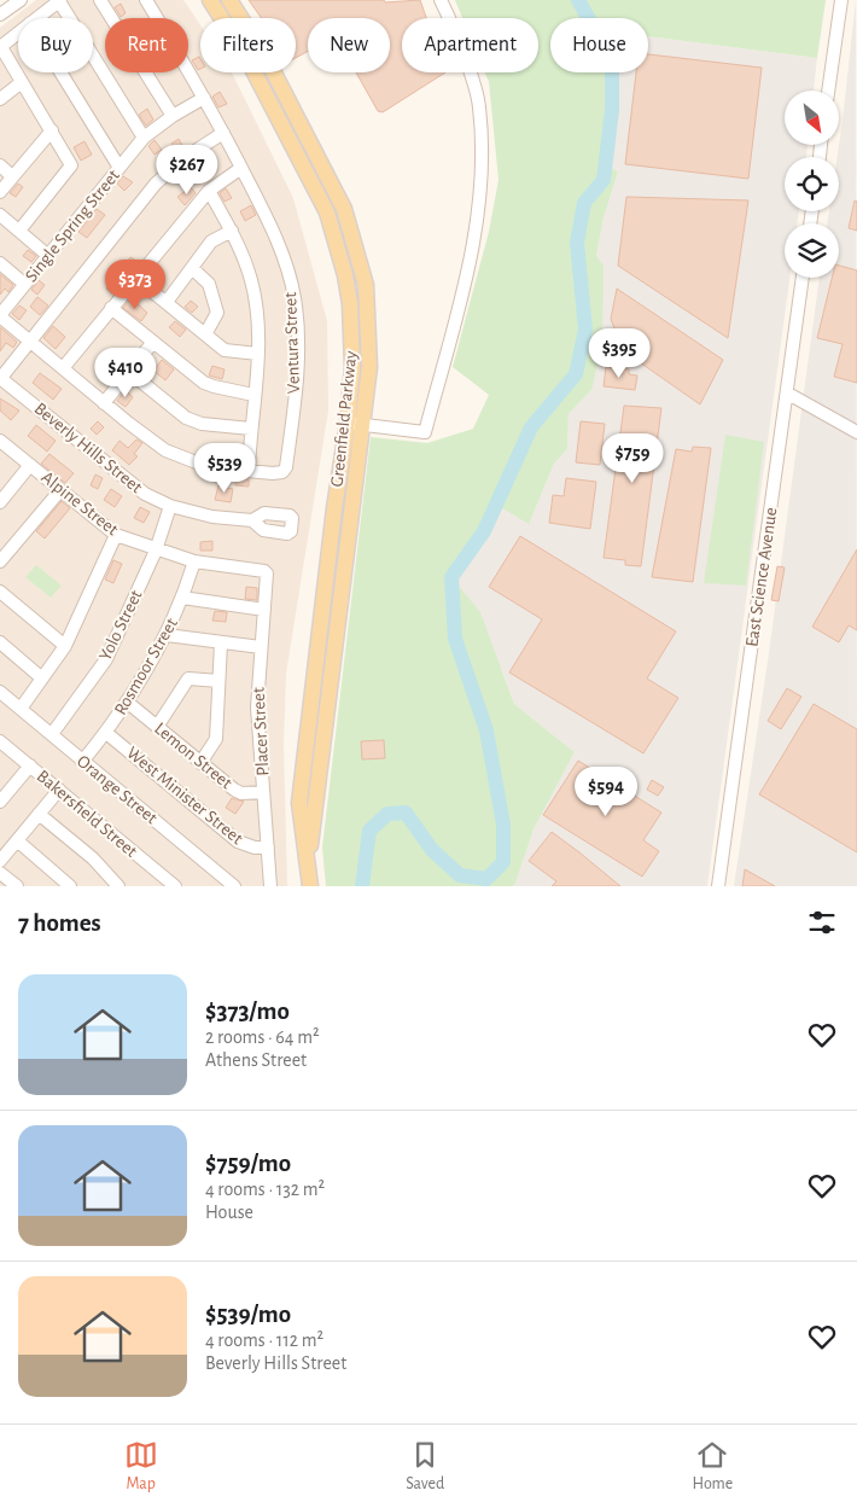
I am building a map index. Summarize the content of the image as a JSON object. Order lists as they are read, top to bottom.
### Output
{
  "streets": {
    "main road": ["Greenfield Parkway"],
    "street": [
      "Single Spring Street",
      "Ventura Street",
      "Beverly Hills Street",
      "Alpine Street",
      "East Science Avenue",
      "Yolo Street",
      "Rosmoor Street",
      "Placer Street",
      "Lemon Street",
      "Orange Street",
      "West Minister Street",
      "Bakersfield Street"
    ]
  },
  "crossings": [
    ["Single Spring Street", "Ventura Street"],
    ["Beverly Hills Street", "Yolo Street"],
    ["Alpine Street", "Yolo Street"],
    ["Alpine Street", "Rosmoor Street"],
    ["Alpine Street", "Placer Street"],
    ["Yolo Street", "Orange Street"],
    ["Rosmoor Street", "Lemon Street"],
    ["Rosmoor Street", "Orange Street"],
    ["Rosmoor Street", "West Minister Street"],
    ["Placer Street", "Lemon Street"],
    ["Placer Street", "West Minister Street"]
  ],
  "north": "bottom right",
  "page": {
    "chip": [
      "Buy",
      "Rent",
      "Filters",
      "New",
      "Apartment",
      "House"
    ],
    "price": [
      "$267",
      "$373",
      "$395",
      "$410",
      "$759",
      "$539",
      "$594"
    ],
    "heading": "7 homes",
    "list": [
      {
        "name": "$373/mo",
        "note": "2 rooms · 64 m² · Athens Street"
      },
      {
        "name": "$759/mo",
        "note": "4 rooms · 132 m² · House"
      },
      {
        "name": "$539/mo",
        "note": "4 rooms · 112 m² · Beverly Hills Street"
      }
    ],
    "tabs": ["Map", "Saved", "Home"]
  }
}
